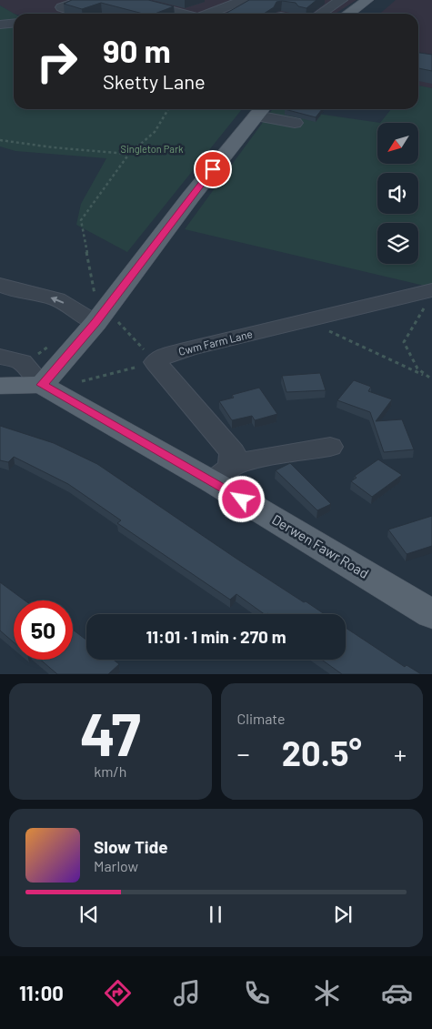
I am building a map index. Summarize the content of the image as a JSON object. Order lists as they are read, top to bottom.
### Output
{
  "streets": {
    "main road": ["Derwen Fawr Road"],
    "street": ["Cwm Farm Lane"]
  },
  "parks": ["Singleton Park"],
  "north": "bottom left",
  "page": {
    "turn": ["90 m", "Sketty Lane"],
    "limit": "50",
    "trip": "11:01 · 1 min · 270 m",
    "tile": [
      ["47", "km/h"],
      "Climate"
    ],
    "heat": ["−", "20.5°", "+"],
    "song": ["Slow Tide", "Marlow"],
    "tabs": "11:00"
  }
}
